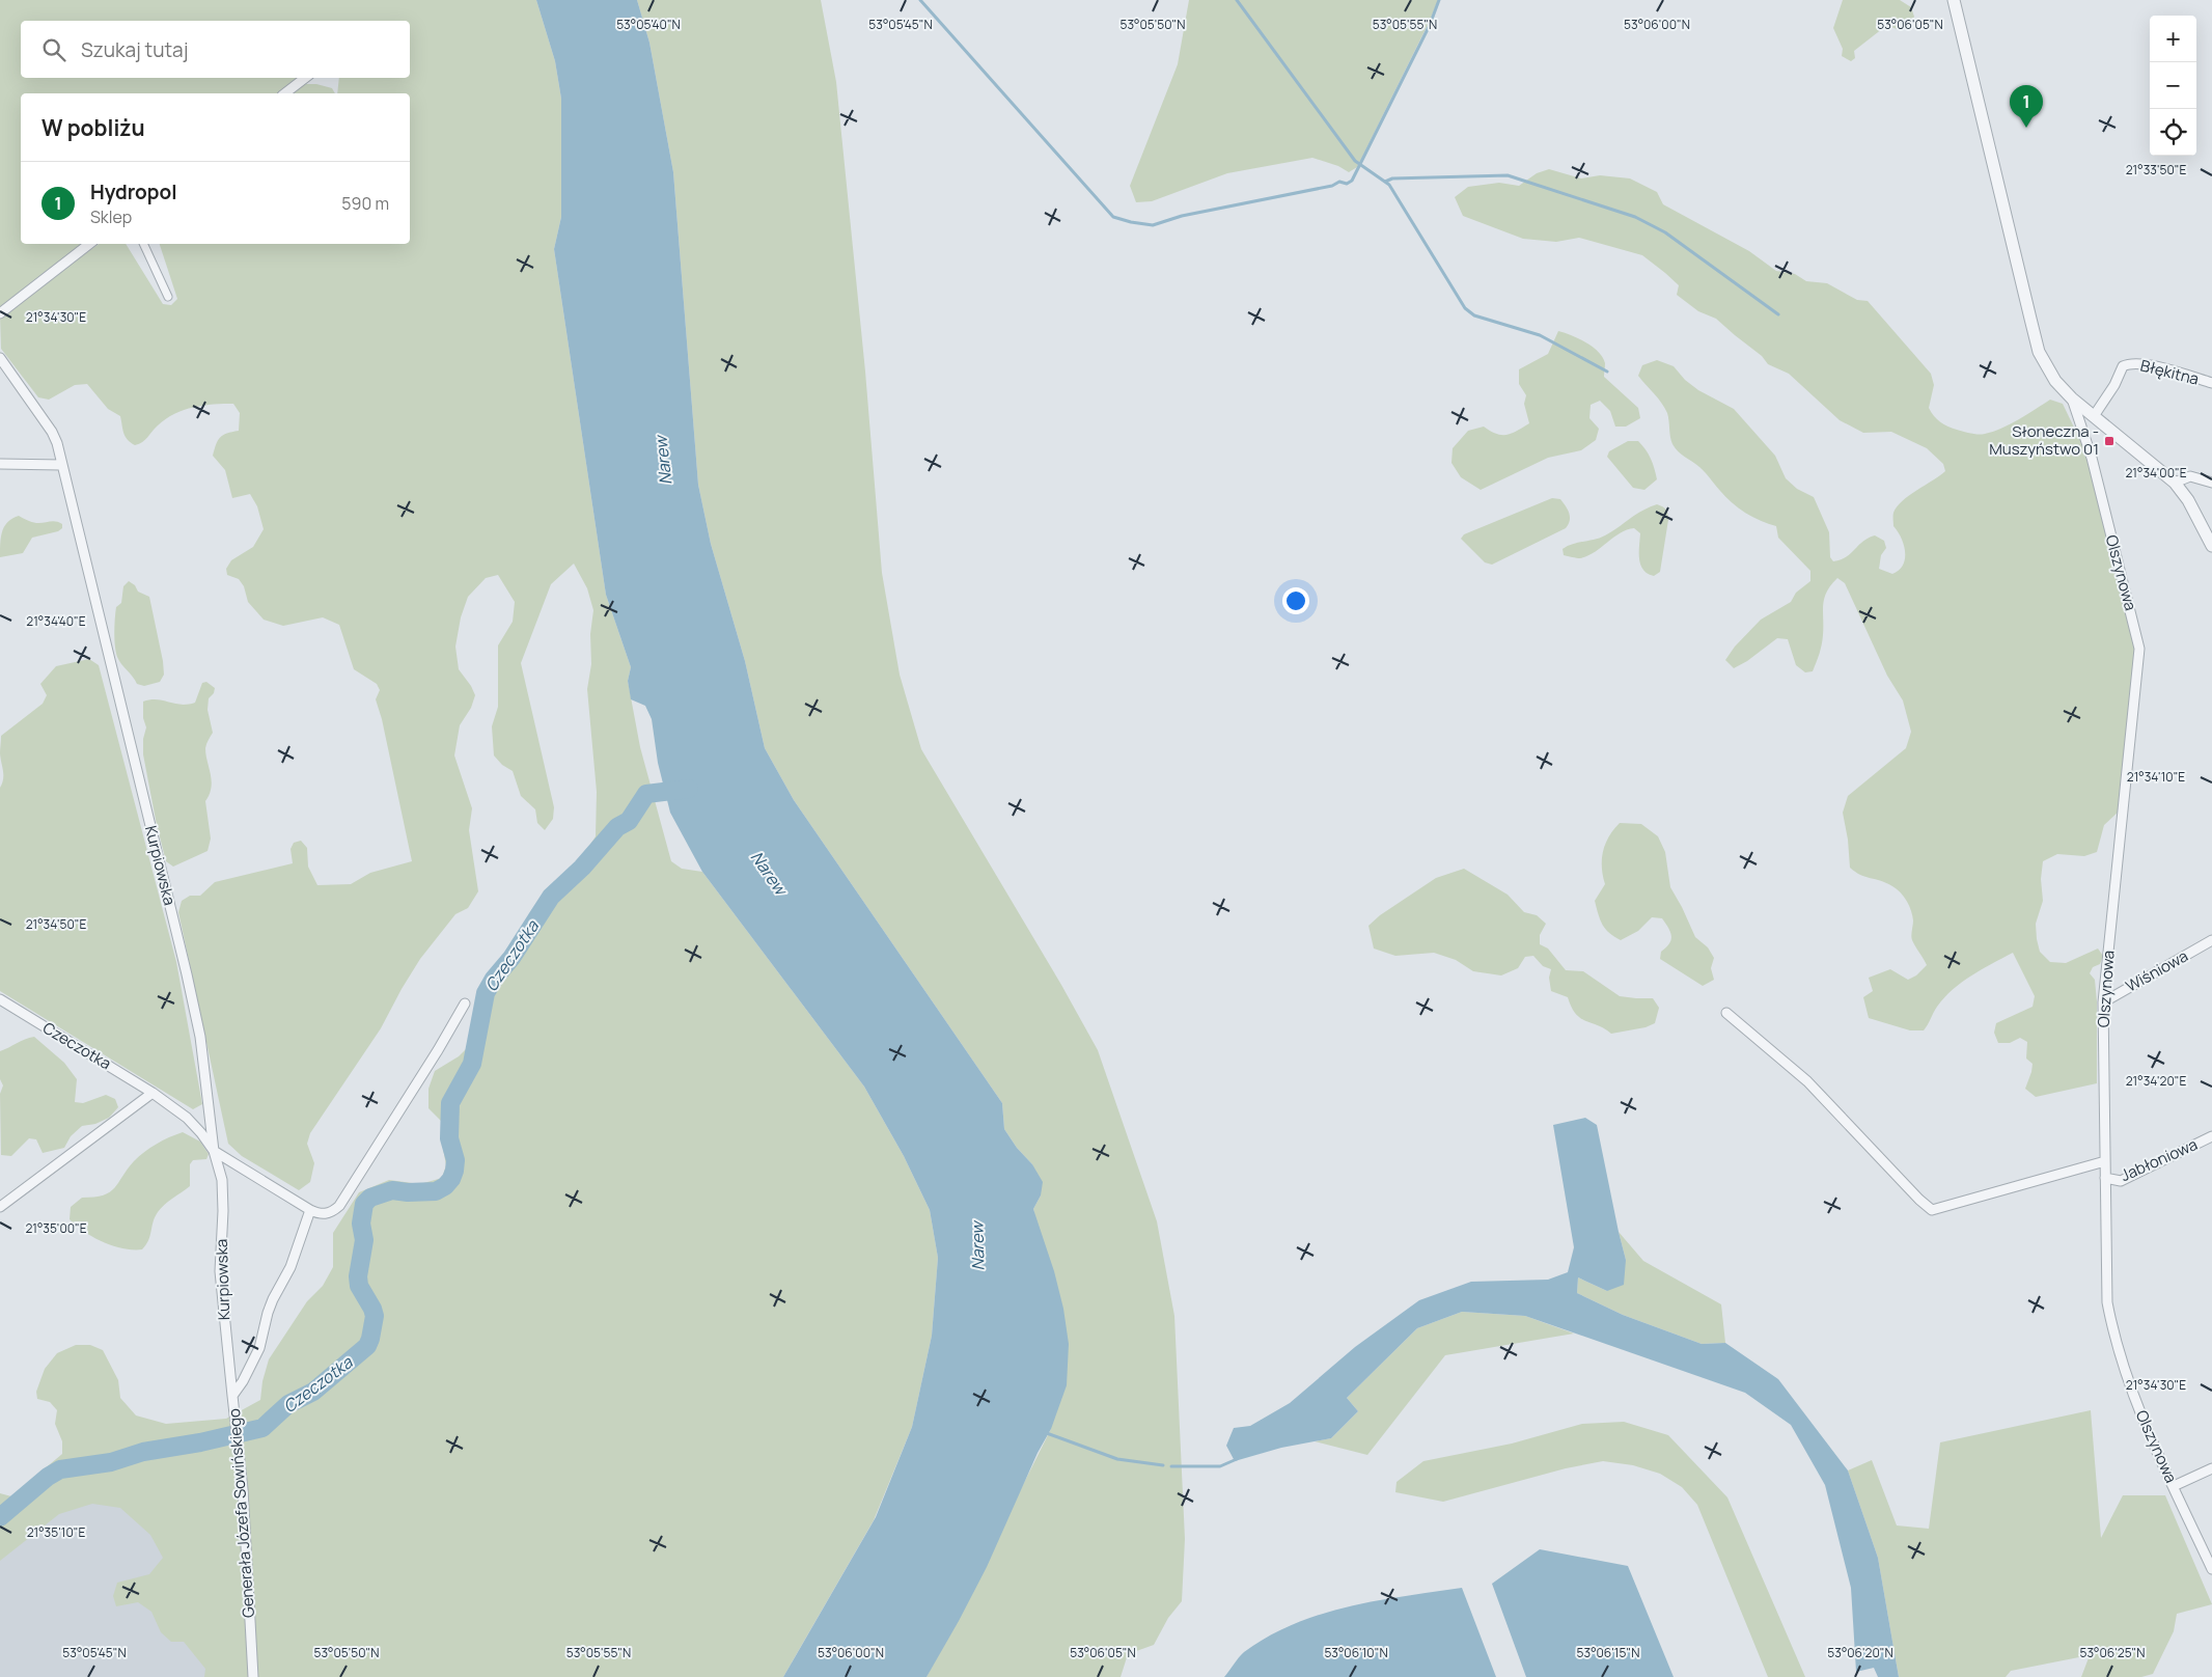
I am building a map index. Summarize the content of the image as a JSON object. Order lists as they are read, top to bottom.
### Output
{
  "streets": {
    "street": [
      "Błękitna",
      "Olszynowa",
      "Kurpiowska",
      "Wiśniowa",
      "Czeczotka",
      "Jabłoniowa",
      "Generała Józefa Sowińskiego"
    ]
  },
  "crossings": [
    ["Olszynowa", "Wiśniowa"],
    ["Olszynowa", "Jabłoniowa"],
    ["Kurpiowska", "Czeczotka"],
    ["Kurpiowska", "Generała Józefa Sowińskiego"],
    ["Czeczotka", "Generała Józefa Sowińskiego"]
  ],
  "water": ["Narew", "Czeczotka"],
  "places": {
    "transit": ["Słoneczna - Muszyństwo 01"]
  },
  "page": {
    "map_buttons": ["+", "−"],
    "search": "Szukaj tutaj",
    "pins": "1",
    "heading": "W pobliżu",
    "list": [
      {
        "mark": "1",
        "name": "Hydropol",
        "note": "Sklep",
        "value": "590 m"
      }
    ]
  },
  "coordinates": [
    "53°05'40\"N",
    "53°05'45\"N",
    "53°05'50\"N",
    "53°05'55\"N",
    "53°06'00\"N",
    "53°06'05\"N",
    "21°33'50\"E",
    "21°34'30\"E",
    "21°34'00\"E",
    "21°34'40\"E",
    "21°34'10\"E",
    "21°34'50\"E",
    "21°34'20\"E",
    "21°35'00\"E",
    "21°35'10\"E",
    "53°06'10\"N",
    "53°06'15\"N",
    "53°06'20\"N",
    "53°06'25\"N"
  ]
}
